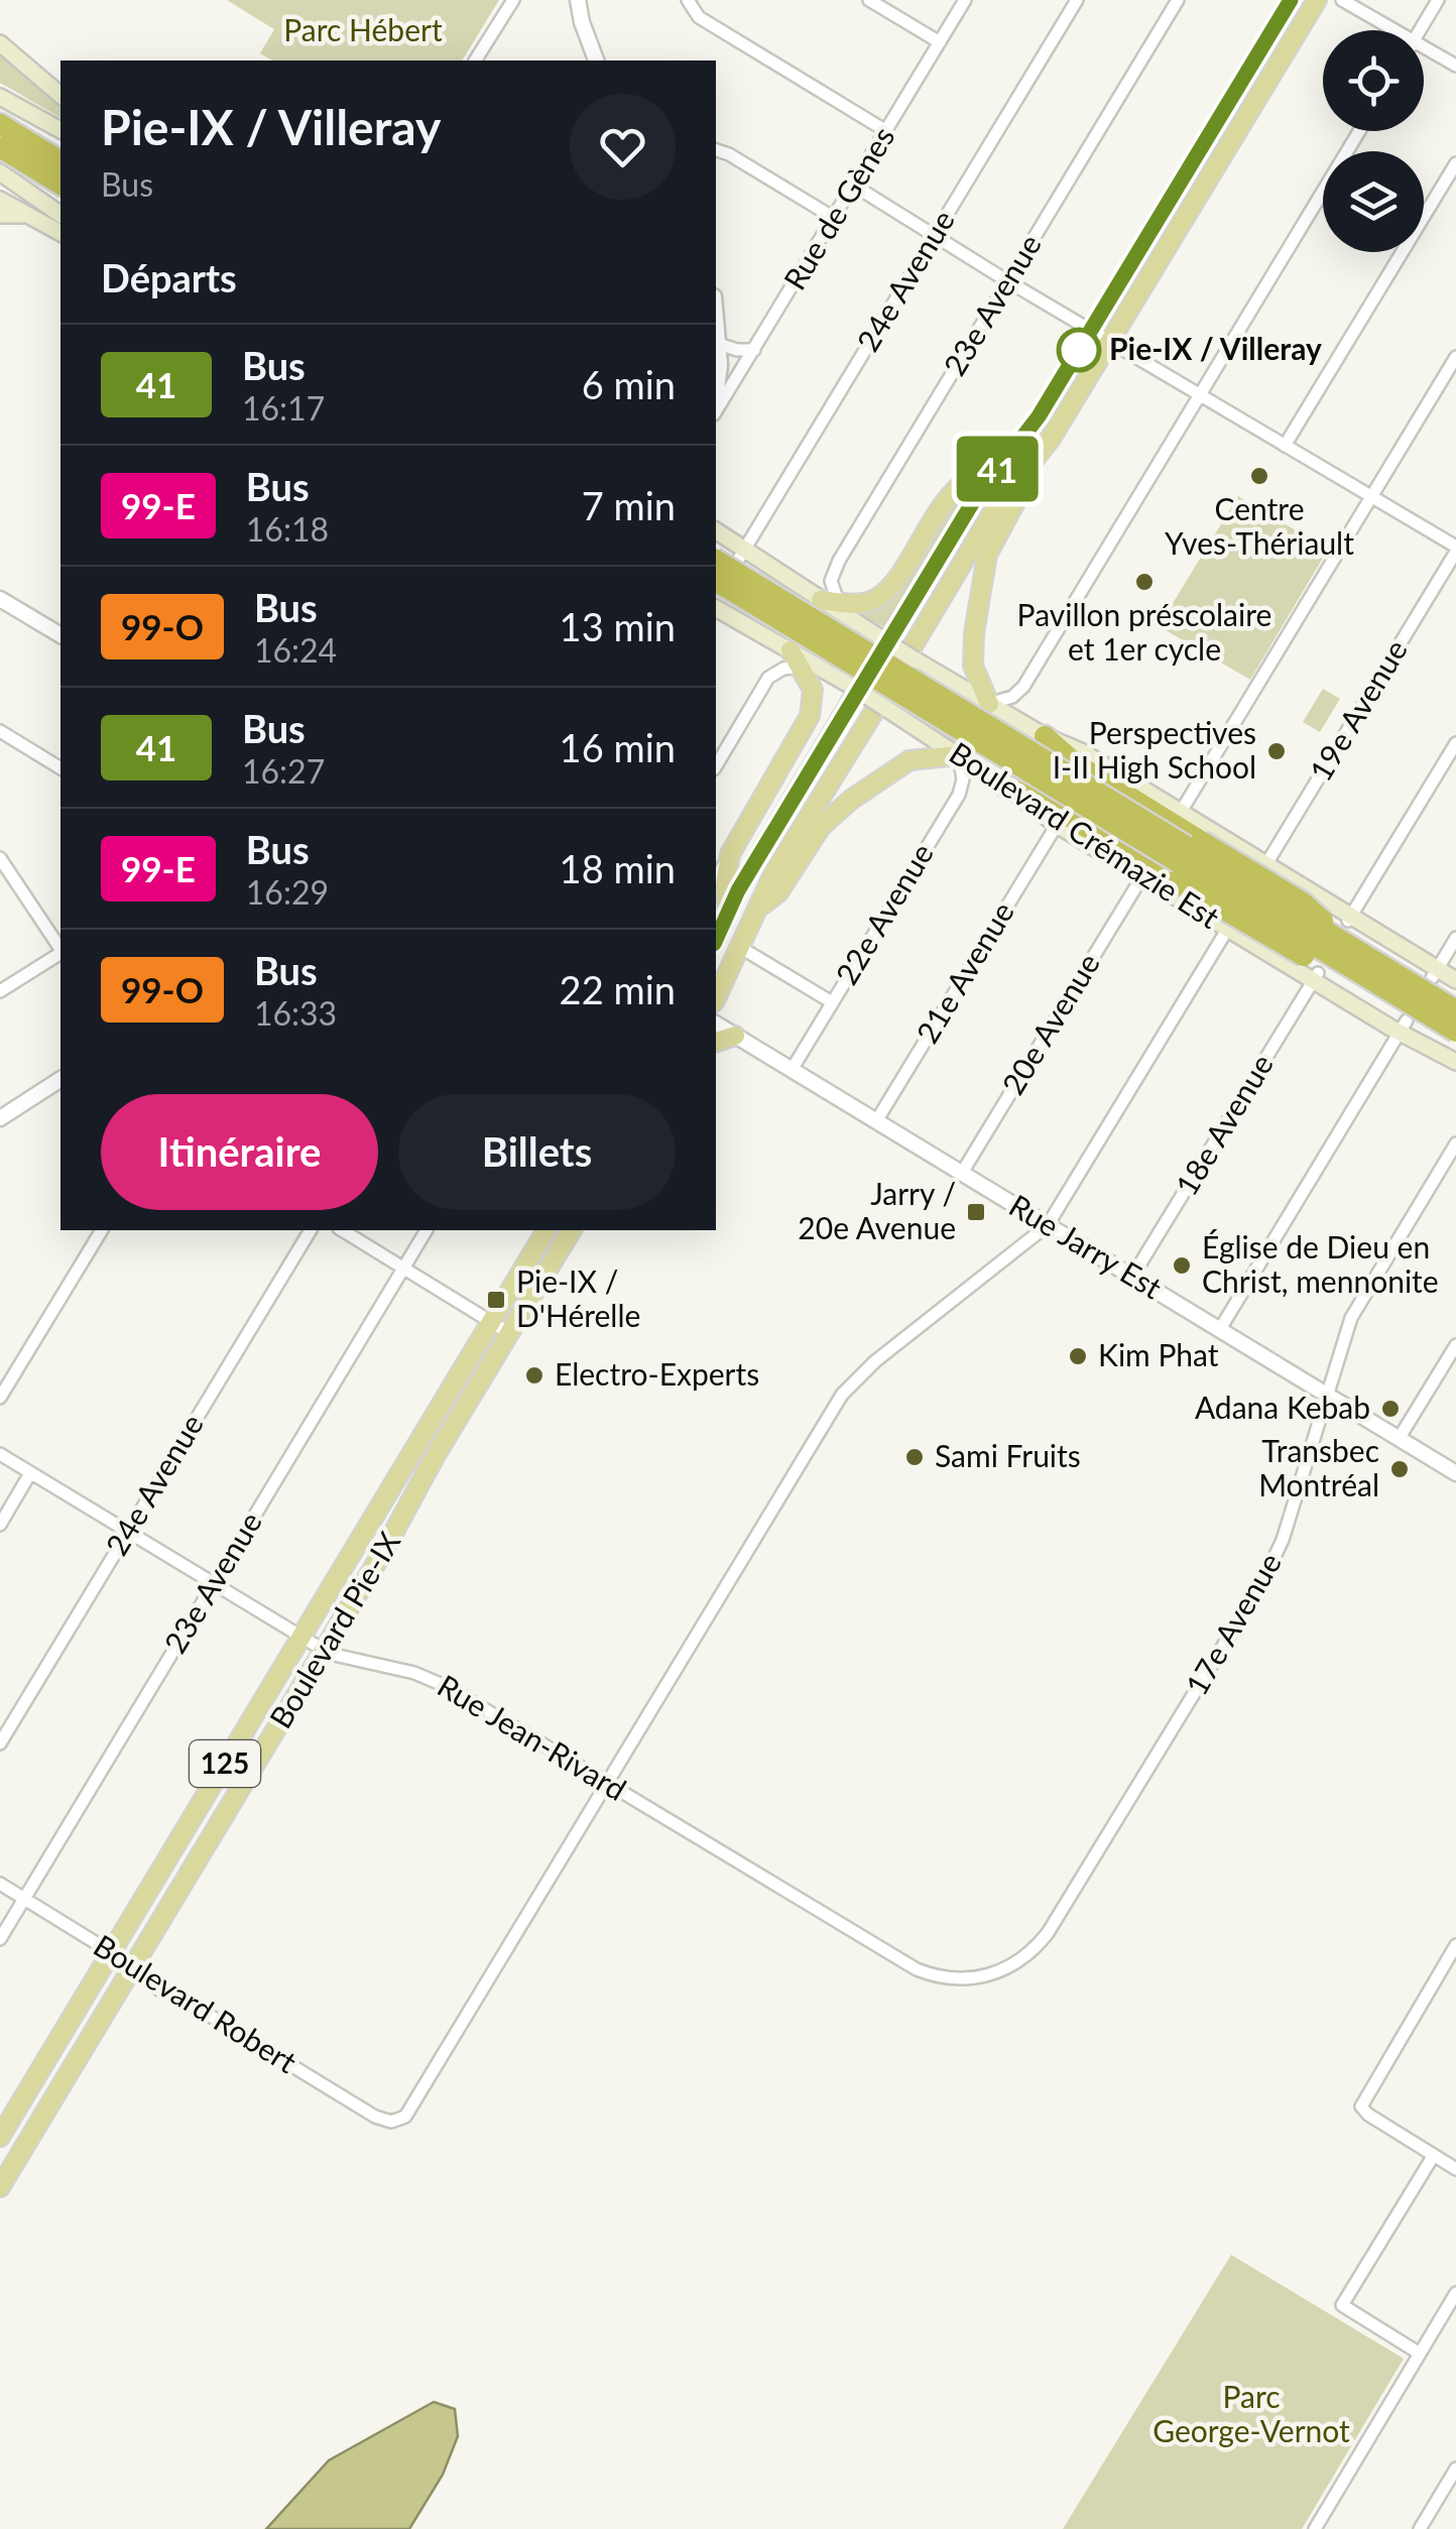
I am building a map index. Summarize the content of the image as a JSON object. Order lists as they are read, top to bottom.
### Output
{
  "streets": {
    "main road": ["Boulevard Crémazie Est", "Boulevard Pie-IX", "125"],
    "street": [
      "Rue de Gènes",
      "24e Avenue",
      "23e Avenue",
      "19e Avenue",
      "22e Avenue",
      "21e Avenue",
      "20e Avenue",
      "18e Avenue",
      "Rue Jarry Est",
      "17e Avenue",
      "Rue Jean-Rivard",
      "Boulevard Robert"
    ]
  },
  "crossings": [
    ["24e Avenue", "Boulevard Crémazie Est"],
    ["24e Avenue", "Rue Jean-Rivard"],
    ["23e Avenue", "Boulevard Crémazie Est"],
    ["23e Avenue", "Rue Jean-Rivard"],
    ["23e Avenue", "Boulevard Robert"],
    ["19e Avenue", "Boulevard Crémazie Est"],
    ["Boulevard Crémazie Est", "22e Avenue"],
    ["Boulevard Crémazie Est", "21e Avenue"],
    ["Boulevard Crémazie Est", "20e Avenue"],
    ["Boulevard Crémazie Est", "18e Avenue"],
    ["22e Avenue", "Rue Jarry Est"],
    ["21e Avenue", "Rue Jarry Est"],
    ["20e Avenue", "Rue Jarry Est"],
    ["18e Avenue", "Rue Jarry Est"],
    ["Rue Jarry Est", "17e Avenue"],
    ["17e Avenue", "Rue Jean-Rivard"],
    ["Boulevard Pie-IX", "Rue Jean-Rivard"],
    ["Boulevard Pie-IX", "Boulevard Robert"],
    ["Rue Jean-Rivard", "Boulevard Robert"]
  ],
  "parks": ["Parc Hébert", "Parc George-Vernot"],
  "places": {
    "other": [
      "Pie-IX / Villeray",
      "Centre Yves-Thériault",
      "Pavillon préscolaire et 1er cycle",
      "Perspectives I-II High School",
      "Église de Dieu en Christ, mennonite",
      "Kim Phat",
      "Electro-Experts",
      "Adana Kebab",
      "Sami Fruits",
      "Transbec Montréal"
    ],
    "transit": ["Jarry / 20e Avenue", "Pie-IX / D'Hérelle"]
  },
  "lines": ["bus line 41"],
  "page": {
    "on_map": "41",
    "heading": [
      ["Pie-IX / Villeray", "Bus"],
      "Départs"
    ],
    "list": [
      {
        "mark": "41",
        "name": "Bus",
        "note": "16:17",
        "value": "6 min"
      },
      {
        "mark": "99-E",
        "name": "Bus",
        "note": "16:18",
        "value": "7 min"
      },
      {
        "mark": "99-O",
        "name": "Bus",
        "note": "16:24",
        "value": "13 min"
      },
      {
        "mark": "41",
        "name": "Bus",
        "note": "16:27",
        "value": "16 min"
      },
      {
        "mark": "99-E",
        "name": "Bus",
        "note": "16:29",
        "value": "18 min"
      },
      {
        "mark": "99-O",
        "name": "Bus",
        "note": "16:33",
        "value": "22 min"
      }
    ],
    "buttons": ["Itinéraire", "Billets"]
  }
}
